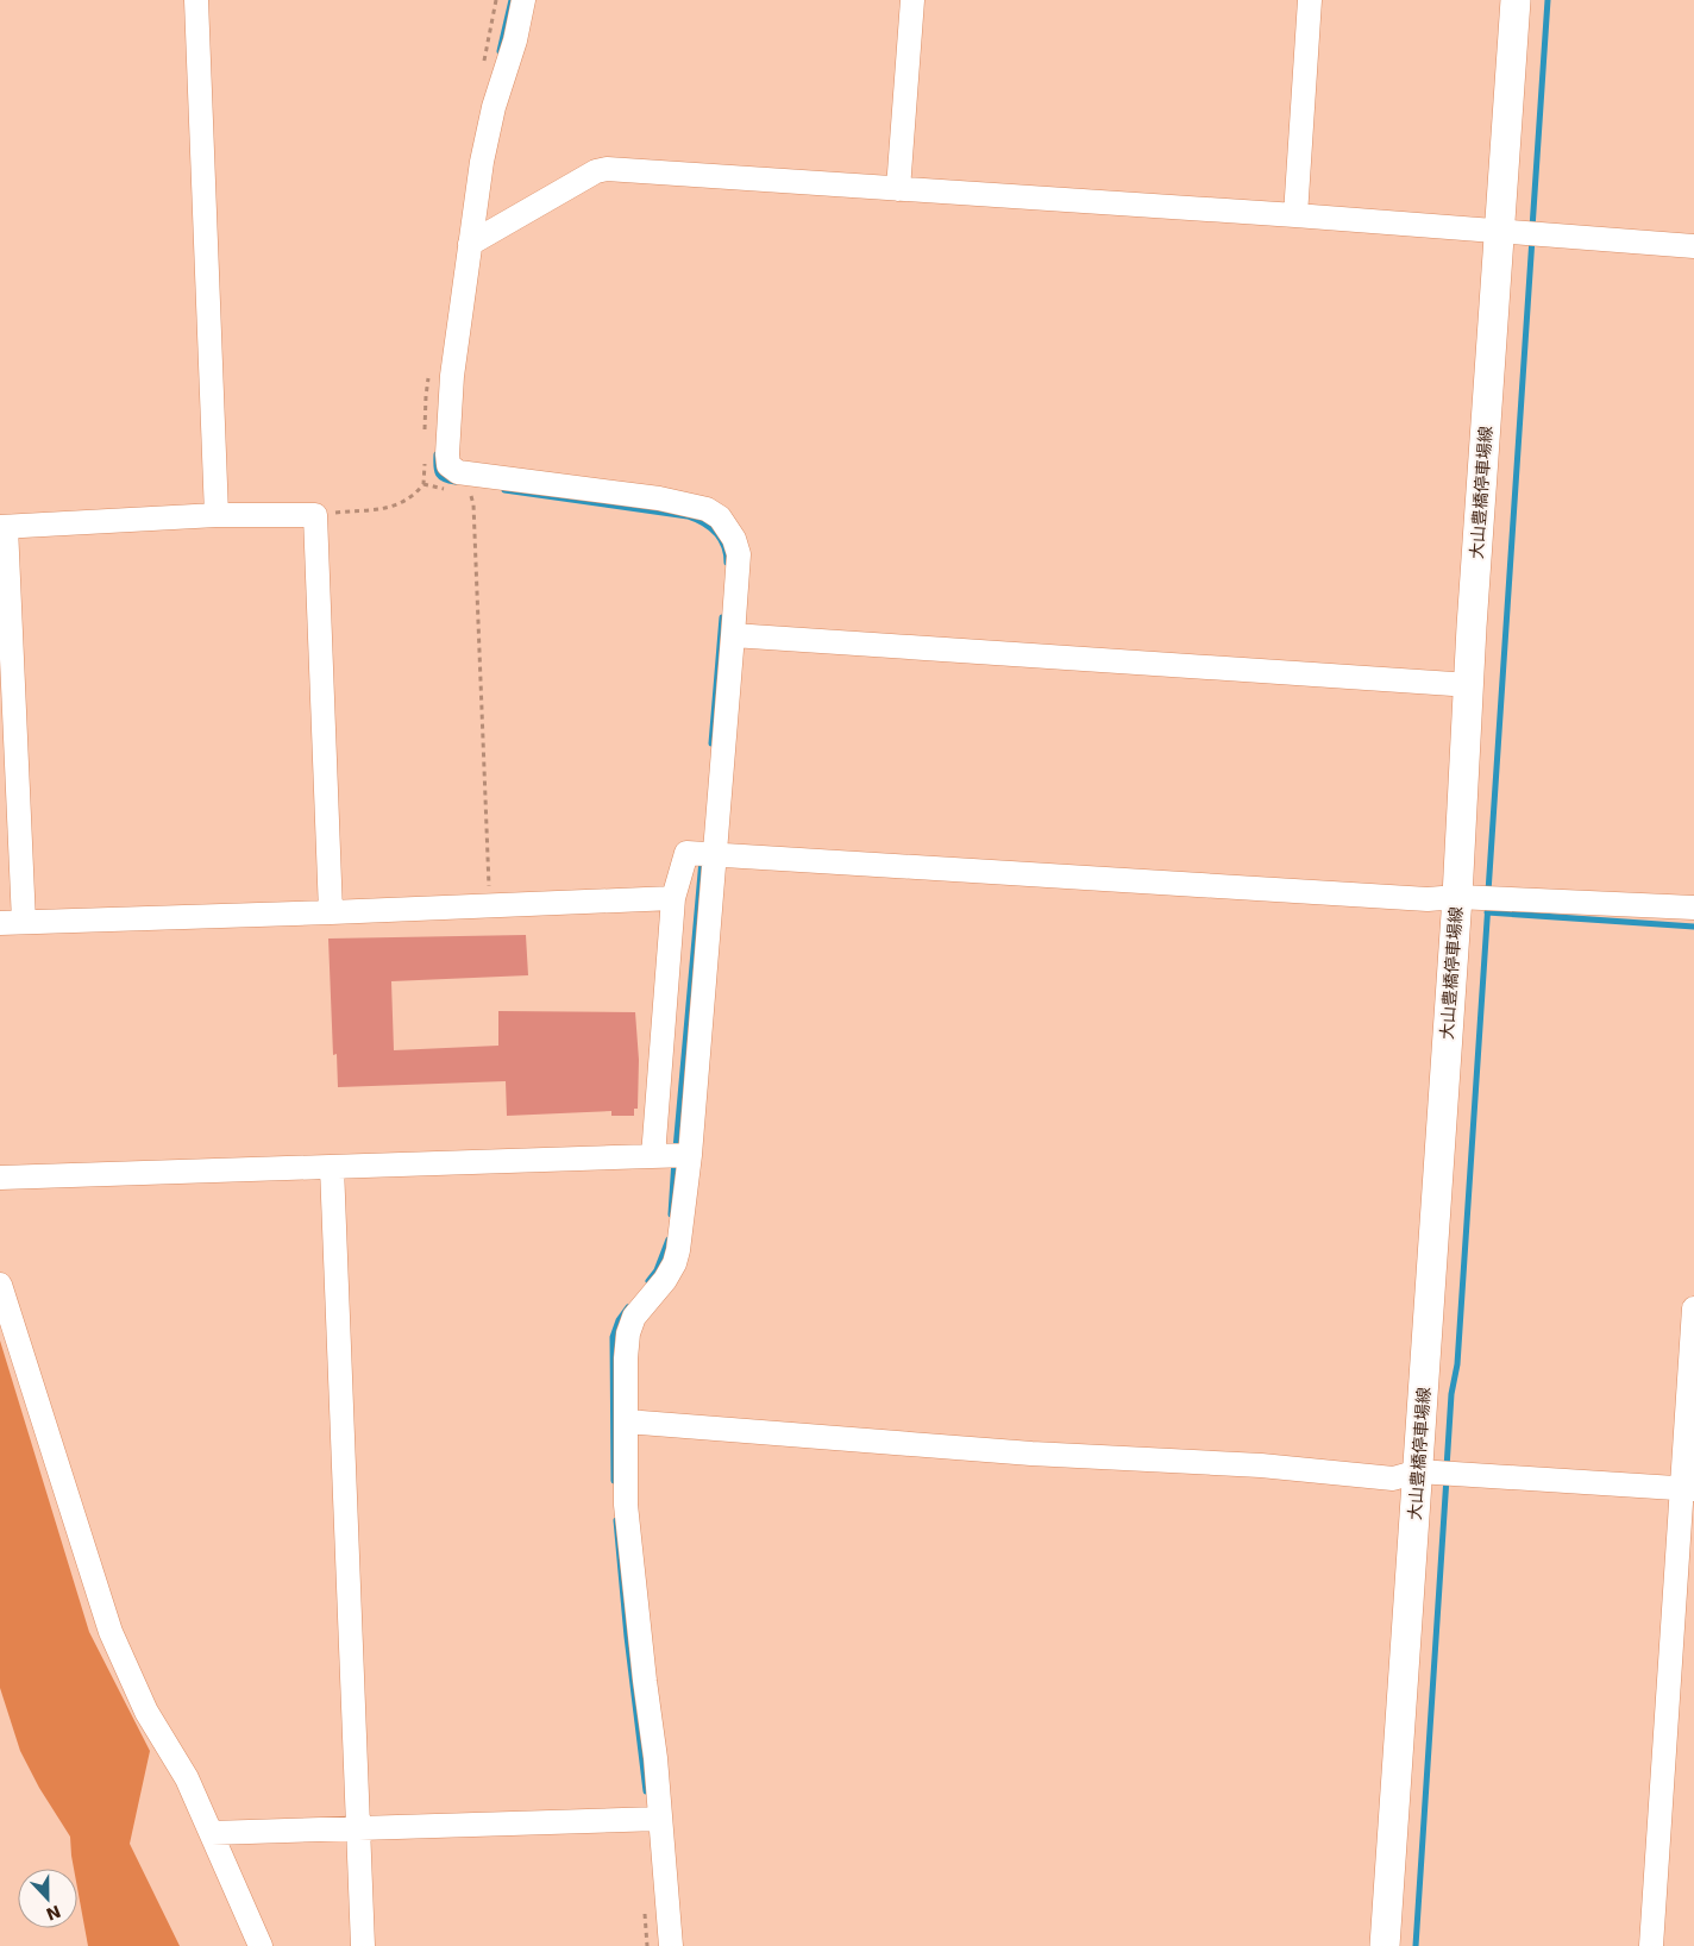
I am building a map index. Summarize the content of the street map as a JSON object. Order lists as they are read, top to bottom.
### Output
{
  "streets": {
    "main road": ["大山豊橋停車場線"]
  },
  "north": "bottom"
}
